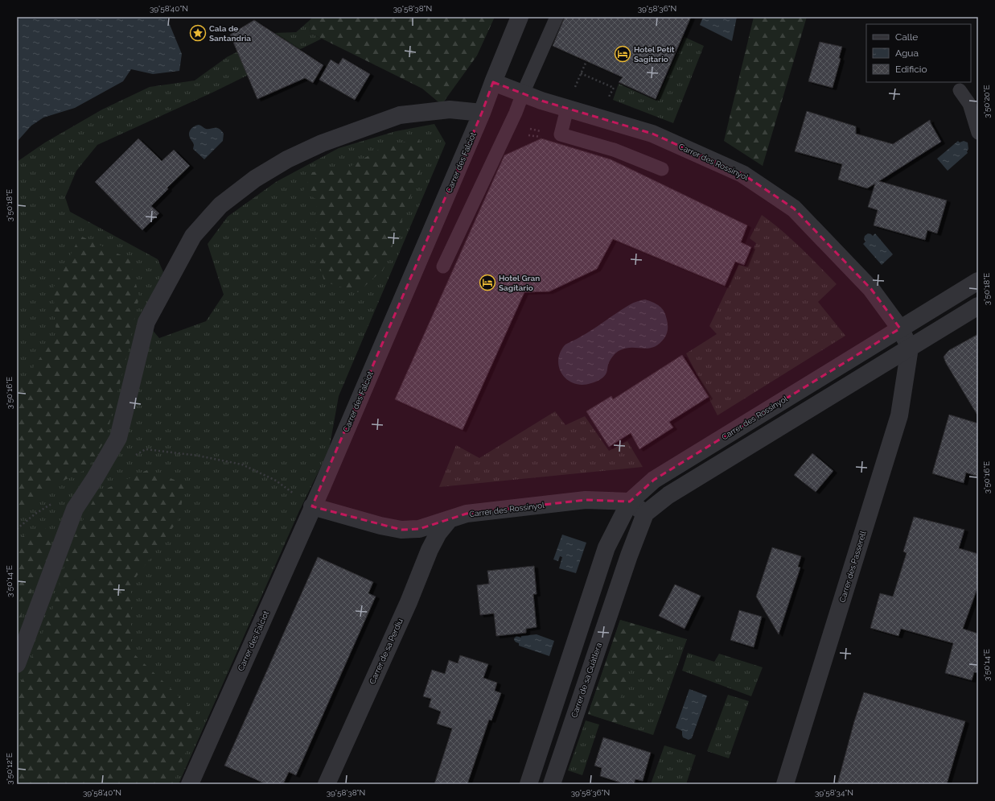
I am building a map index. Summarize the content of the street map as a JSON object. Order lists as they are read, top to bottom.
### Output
{
  "streets": {
    "street": [
      "Carrer des Rossinyol",
      "Carrer des Falciot",
      "Carrer des Passerell",
      "Carrer de sa Perdiu",
      "Carrer de sa Guàtlera"
    ]
  },
  "crossings": [
    ["Carrer des Rossinyol", "Carrer des Falciot"],
    ["Carrer des Rossinyol", "Carrer des Passerell"],
    ["Carrer des Rossinyol", "Carrer de sa Perdiu"]
  ],
  "places": {
    "place": ["Cala de Santandria"],
    "hotel": ["Hotel Petit Sagitario", "Hotel Gran Sagitario"]
  },
  "legend": ["Calle", "Agua", "Edificio"],
  "coordinates": [
    "39°58'40\"N",
    "39°58'38\"N",
    "39°58'36\"N",
    "3°50'20\"E",
    "3°50'18\"E",
    "3°50'16\"E",
    "3°50'14\"E",
    "3°50'12\"E",
    "39°58'34\"N"
  ]
}
